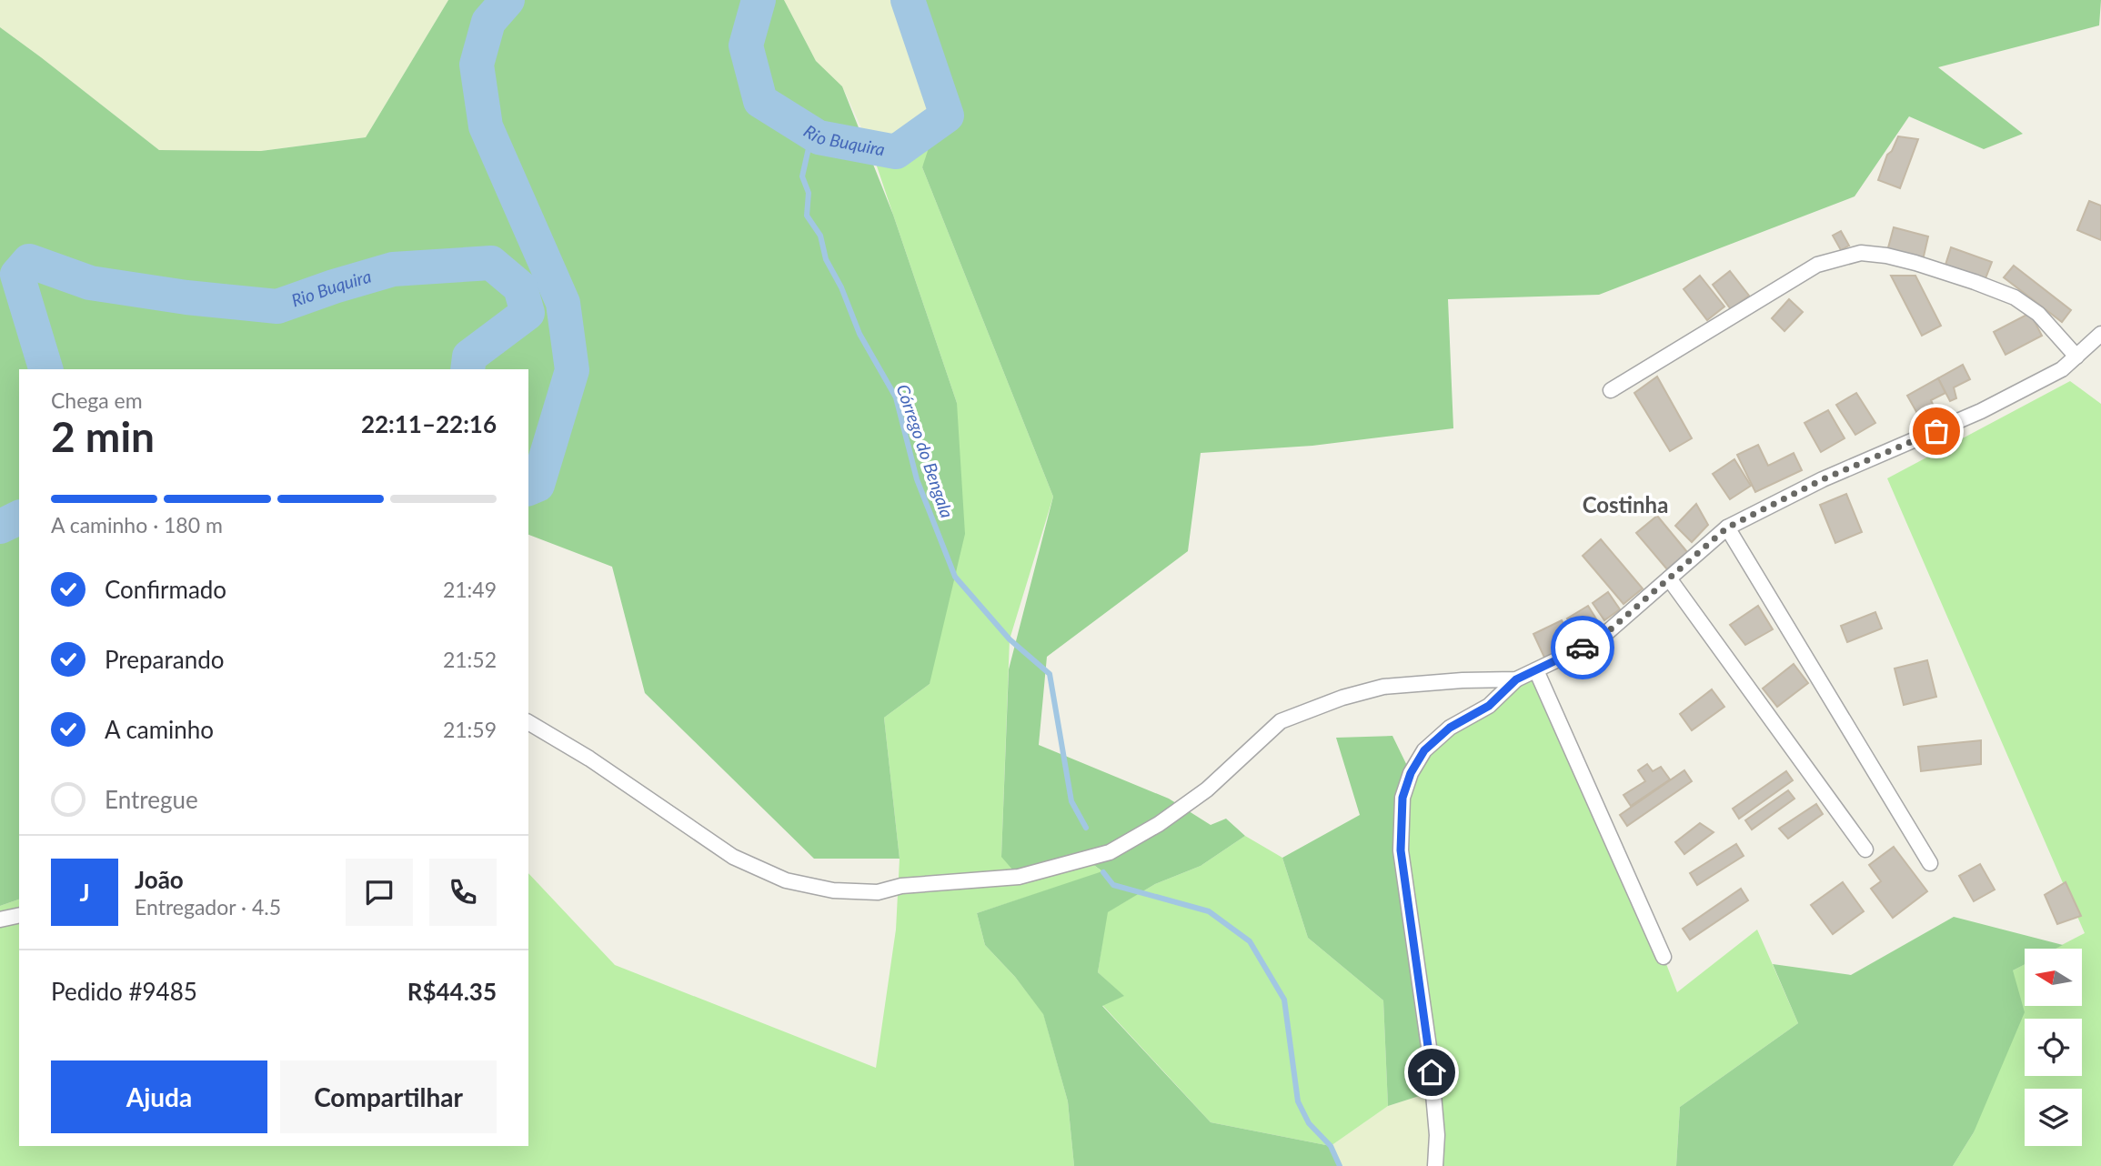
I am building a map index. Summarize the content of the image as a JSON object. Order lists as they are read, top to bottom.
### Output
{
  "districts": ["Costinha"],
  "water": ["Rio Buquira", "Córrego do Bengala"],
  "north": "left",
  "page": {
    "heading": ["2 min", "Chega em", "22:11–22:16"],
    "panel": [
      "João",
      "Entregador · 4.5",
      "Pedido #9485",
      "R$44.35"
    ],
    "bar": "A caminho · 180 m",
    "list": [
      ["Confirmado", "21:49"],
      ["Preparando", "21:52"],
      ["A caminho", "21:59"],
      "Entregue"
    ],
    "round": "J",
    "buttons": ["Ajuda", "Compartilhar"]
  }
}
